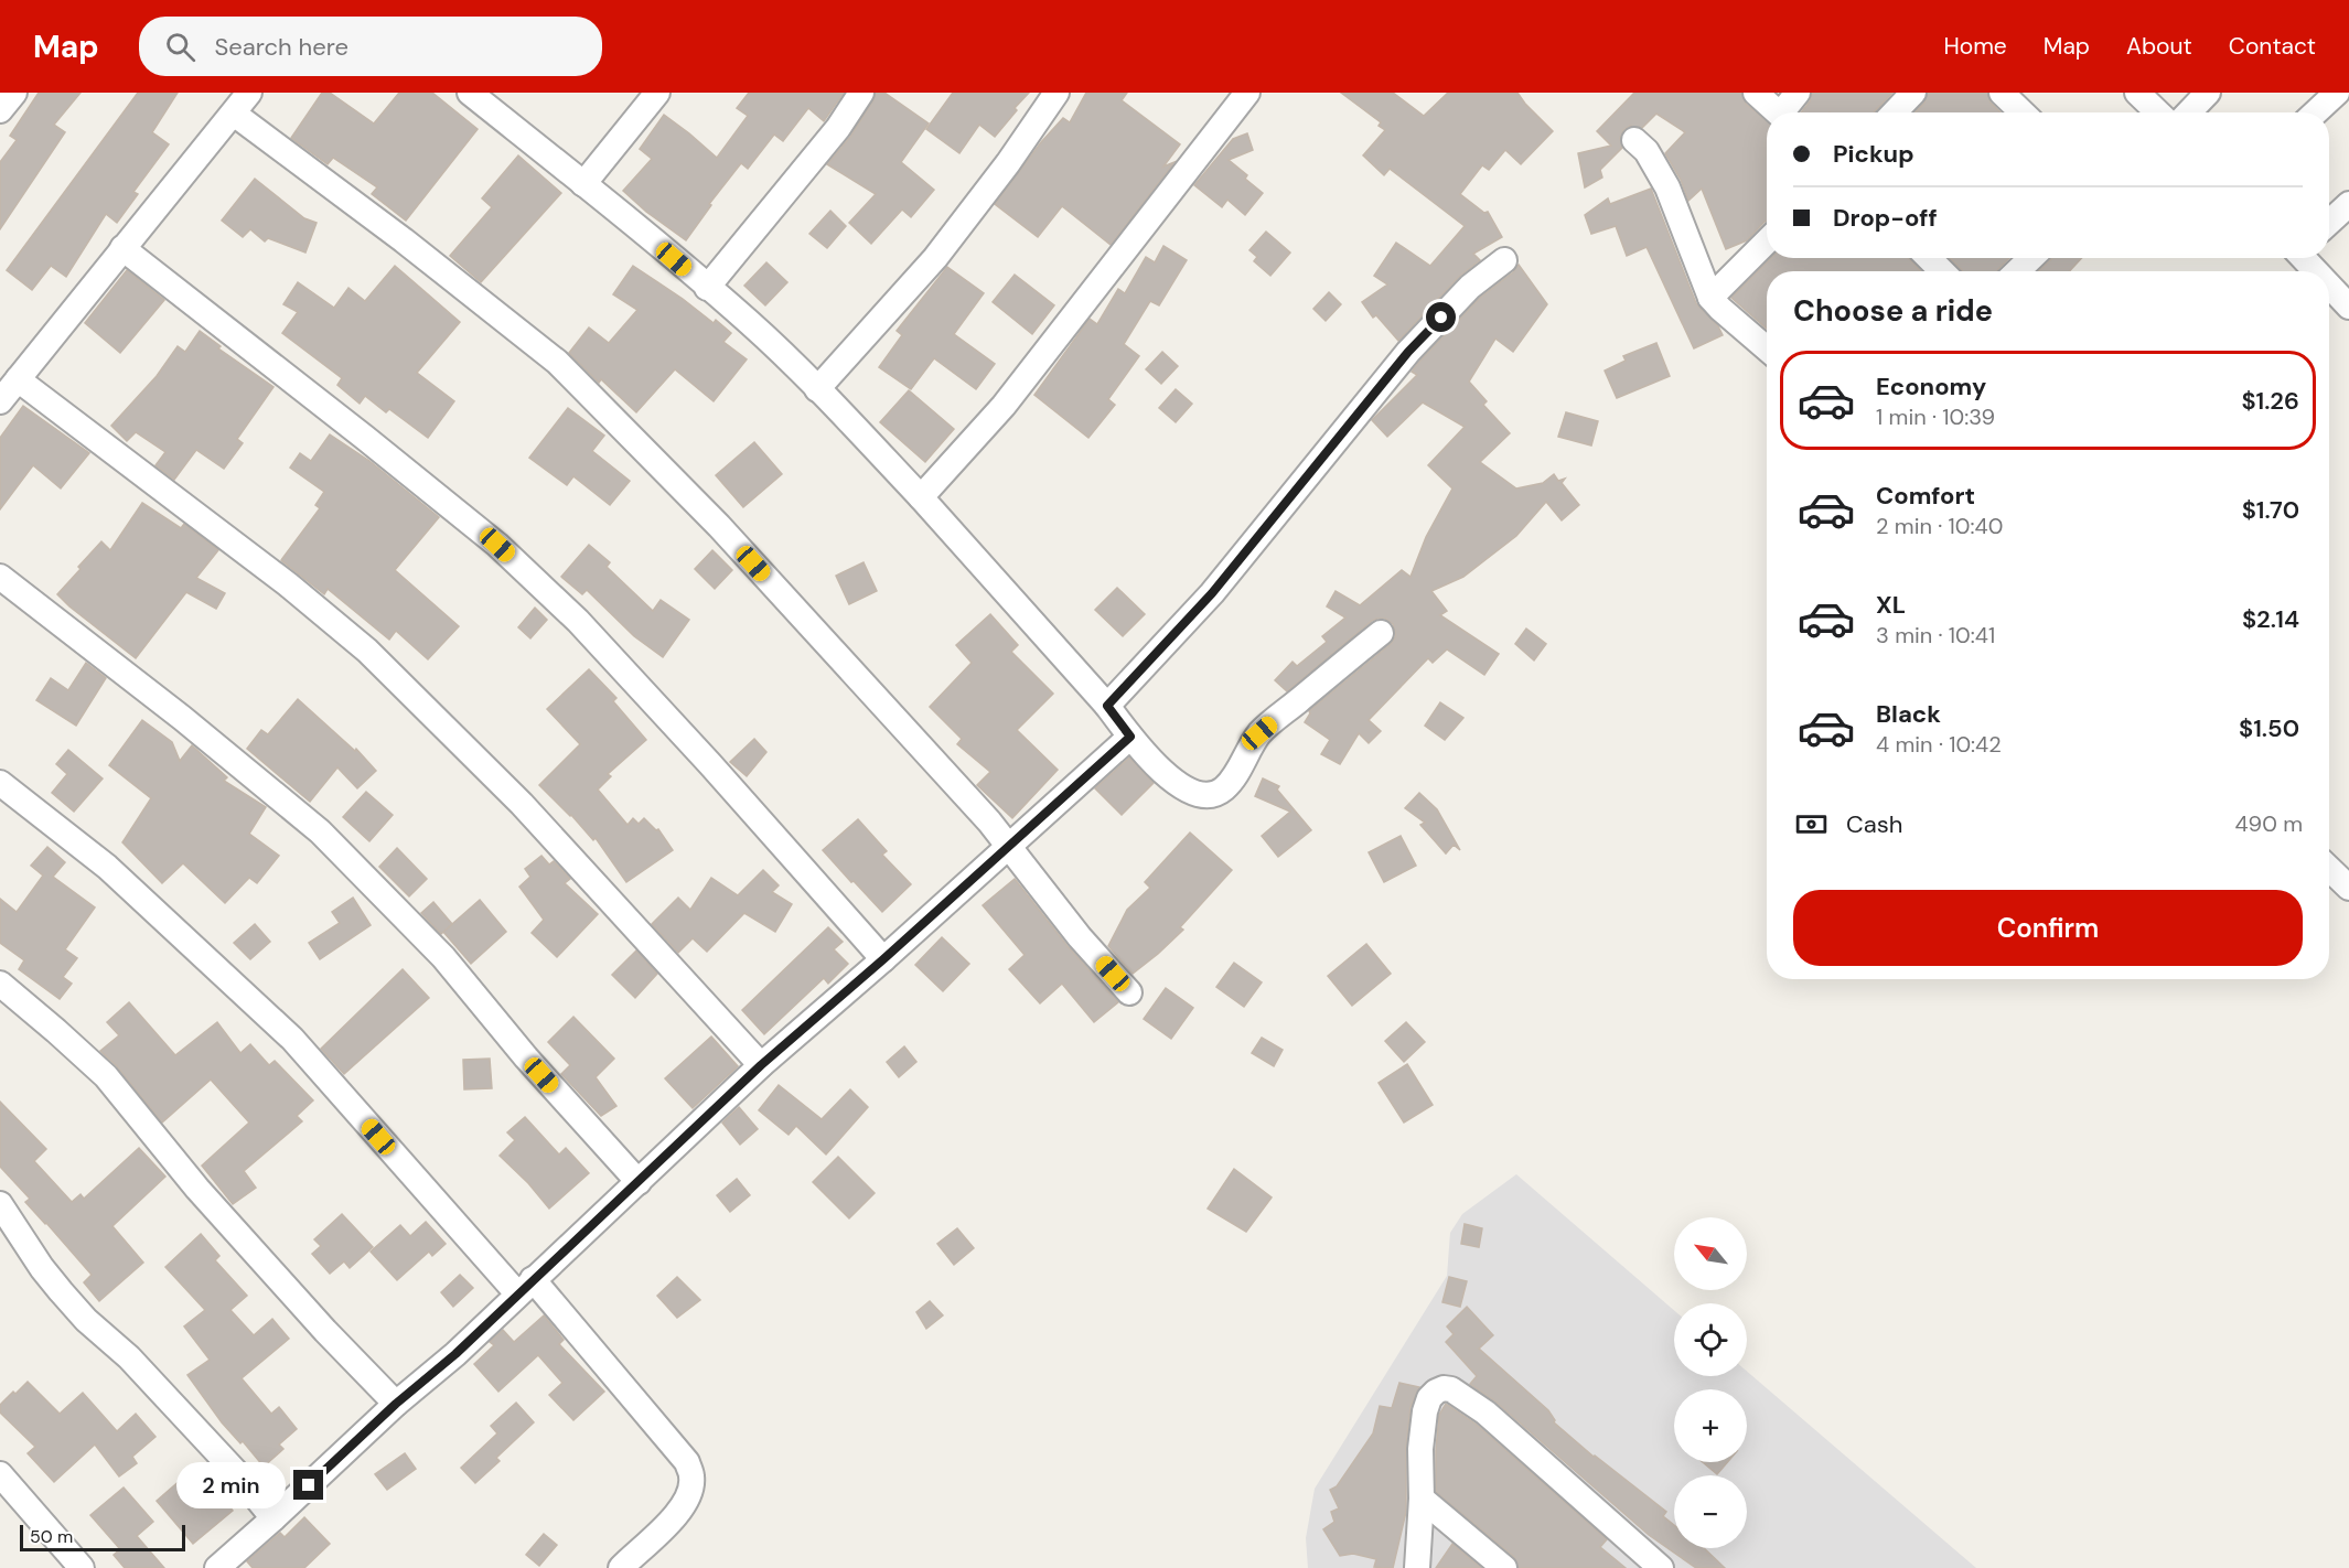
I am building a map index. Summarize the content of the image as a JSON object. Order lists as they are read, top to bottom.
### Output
{
  "scale_bar": "50 m",
  "north": "top left",
  "page": {
    "header": "Map",
    "search": "Search here",
    "nav": [
      "Home",
      "Map",
      "About",
      "Contact"
    ],
    "banner": ["Pickup", "Drop-off"],
    "heading": "Choose a ride",
    "list": [
      {
        "name": "Economy",
        "note": "1 min · 10:39",
        "value": "$1.26"
      },
      {
        "name": "Comfort",
        "note": "2 min · 10:40",
        "value": "$1.70"
      },
      {
        "name": "XL",
        "note": "3 min · 10:41",
        "value": "$2.14"
      },
      {
        "name": "Black",
        "note": "4 min · 10:42",
        "value": "$1.50"
      }
    ],
    "pay": ["Cash", "490 m"],
    "buttons": "Confirm",
    "map_buttons": ["+", "−"],
    "bubble": "2 min",
    "scale": "50 m"
  }
}
